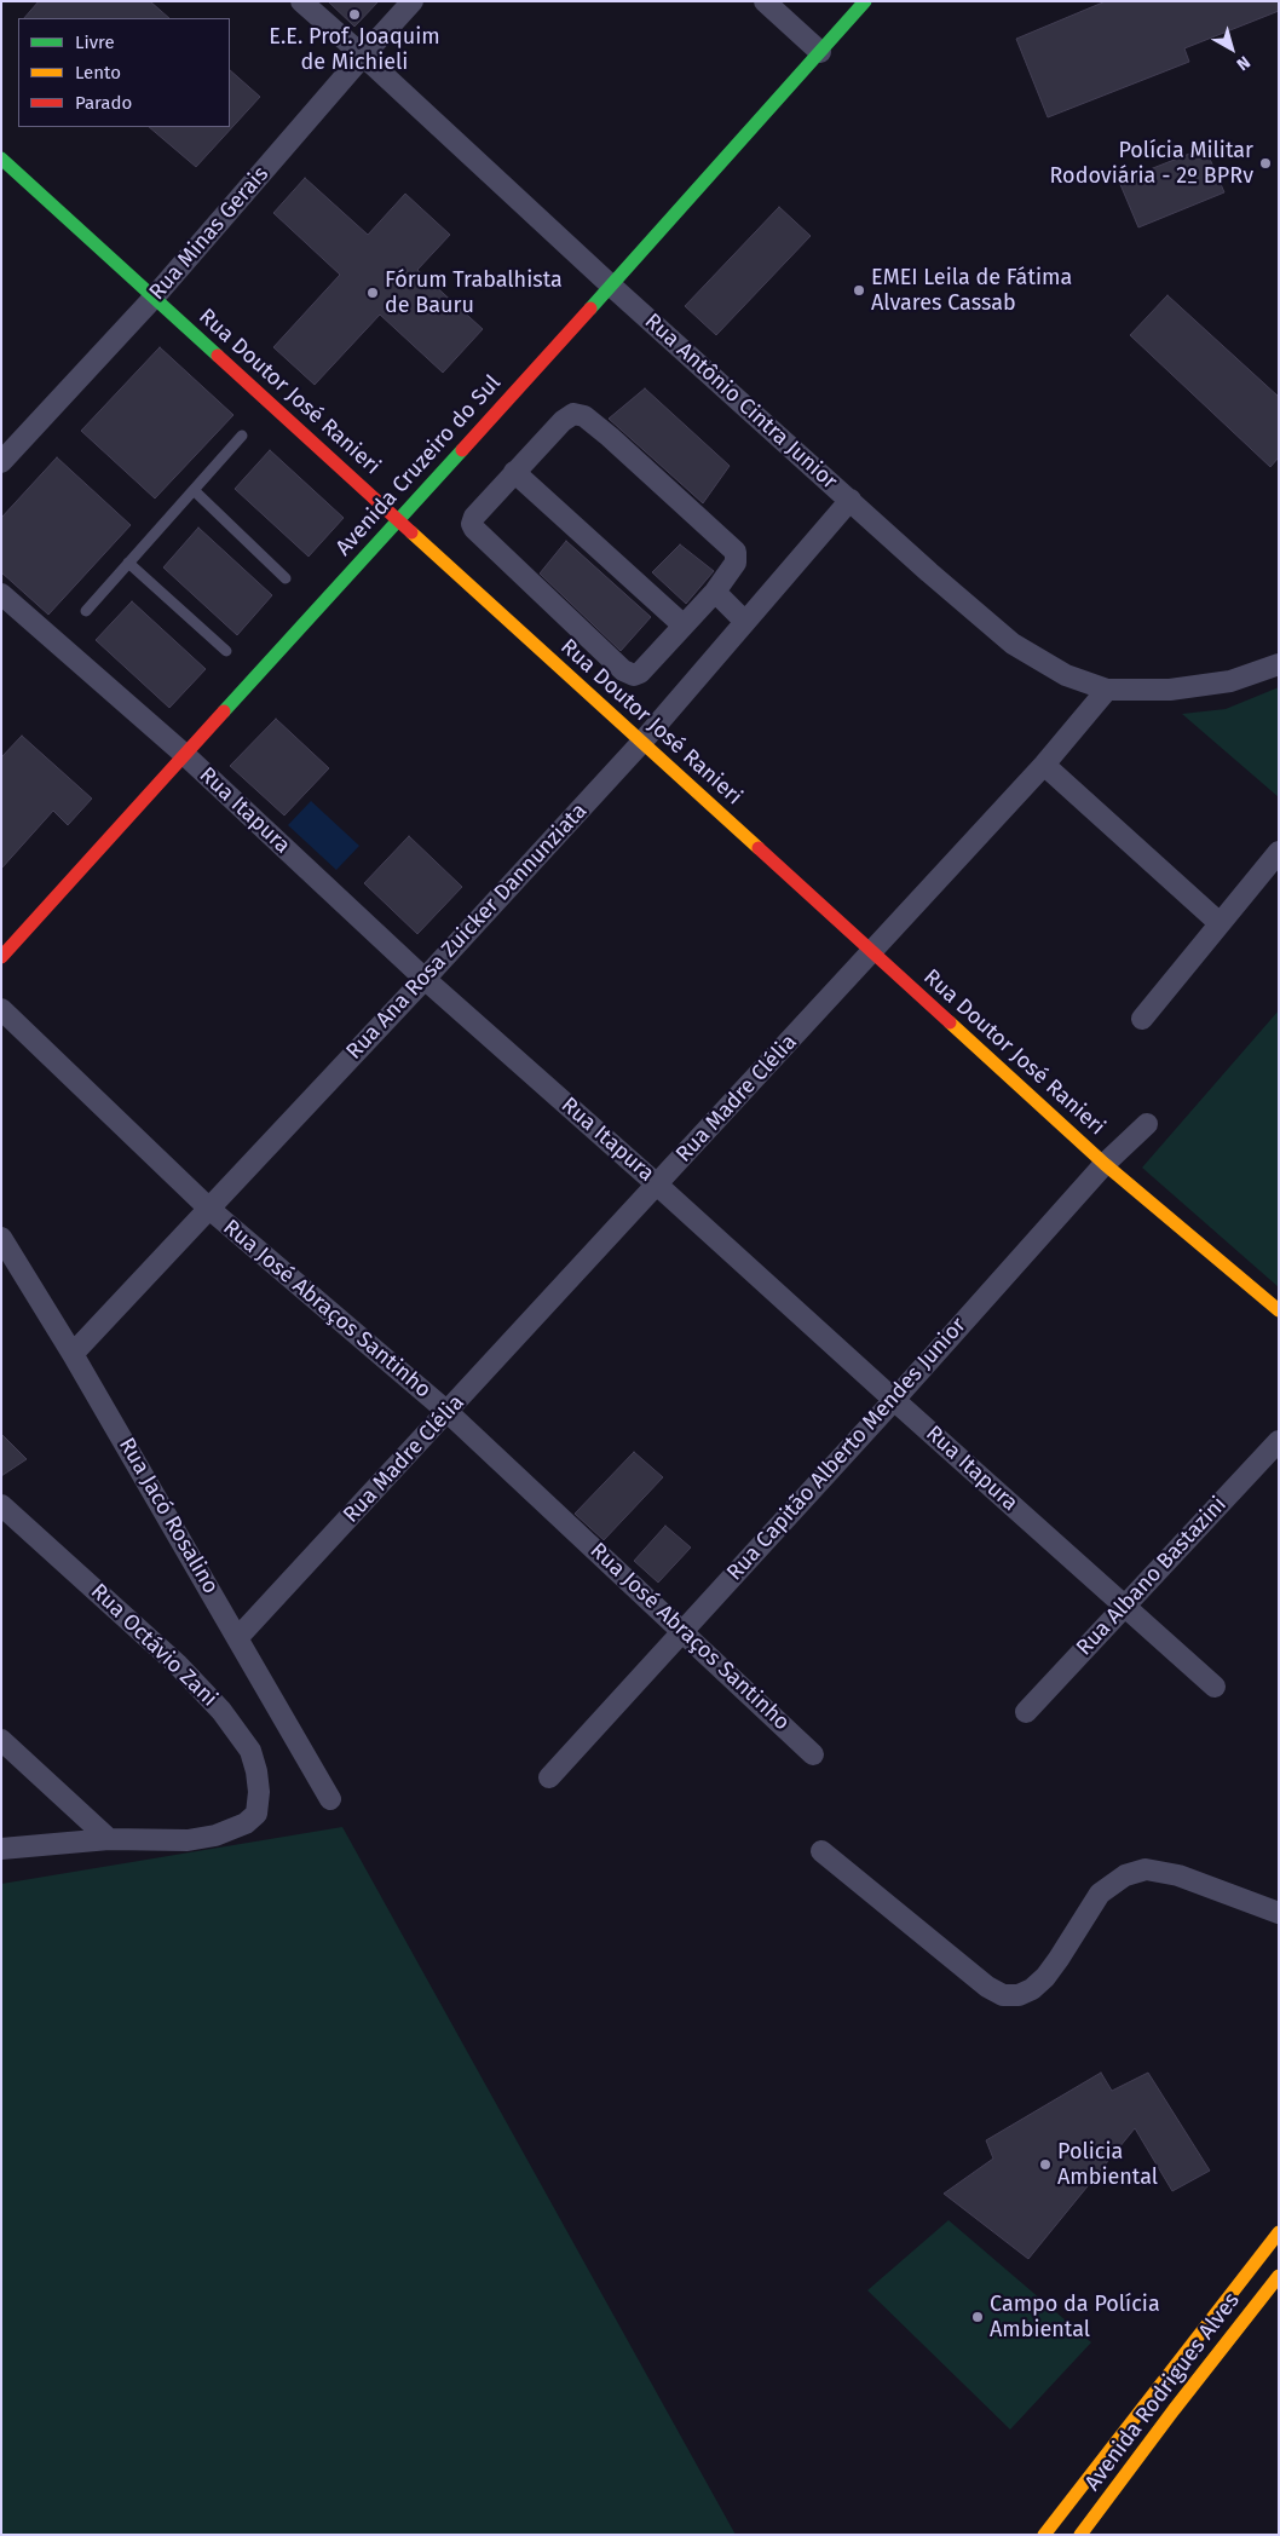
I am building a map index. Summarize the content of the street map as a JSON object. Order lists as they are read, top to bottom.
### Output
{
  "streets": {
    "street": [
      "Rua Minas Gerais",
      "Rua Doutor José Ranieri",
      "Rua Antônio Cintra Junior",
      "Avenida Cruzeiro do Sul",
      "Rua Itapura",
      "Rua Ana Rosa Zuicker Dannunziata",
      "Rua Madre Clélia",
      "Rua José Abraços Santinho",
      "Rua Capitão Alberto Mendes Junior",
      "Rua Jacó Rosalino",
      "Rua Albano Bastazini",
      "Rua Octávio Zani",
      "Avenida Rodrigues Alves"
    ]
  },
  "crossings": [
    ["Rua Minas Gerais", "Rua Doutor José Ranieri"],
    ["Rua Minas Gerais", "Rua Antônio Cintra Junior"],
    ["Rua Doutor José Ranieri", "Avenida Cruzeiro do Sul"],
    ["Rua Doutor José Ranieri", "Rua Ana Rosa Zuicker Dannunziata"],
    ["Rua Doutor José Ranieri", "Rua Madre Clélia"],
    ["Rua Doutor José Ranieri", "Rua Capitão Alberto Mendes Junior"],
    ["Rua Antônio Cintra Junior", "Avenida Cruzeiro do Sul"],
    ["Rua Antônio Cintra Junior", "Rua Ana Rosa Zuicker Dannunziata"],
    ["Rua Antônio Cintra Junior", "Rua Madre Clélia"],
    ["Avenida Cruzeiro do Sul", "Rua Itapura"],
    ["Rua Itapura", "Rua Ana Rosa Zuicker Dannunziata"],
    ["Rua Itapura", "Rua Madre Clélia"],
    ["Rua Itapura", "Rua Capitão Alberto Mendes Junior"],
    ["Rua Itapura", "Rua Albano Bastazini"],
    ["Rua Ana Rosa Zuicker Dannunziata", "Rua José Abraços Santinho"],
    ["Rua Ana Rosa Zuicker Dannunziata", "Rua Jacó Rosalino"],
    ["Rua Madre Clélia", "Rua José Abraços Santinho"],
    ["Rua Madre Clélia", "Rua Jacó Rosalino"],
    ["Rua José Abraços Santinho", "Rua Capitão Alberto Mendes Junior"]
  ],
  "places": [
    "E.E. Prof. Joaquim de Michieli",
    "Polícia Militar Rodoviária - 2º BPRv",
    "EMEI Leila de Fátima Alvares Cassab",
    "Fórum Trabalhista de Bauru",
    "Policia Ambiental",
    "Campo da Polícia Ambiental"
  ],
  "legend": ["Livre", "Lento", "Parado"],
  "north": "bottom right"
}
